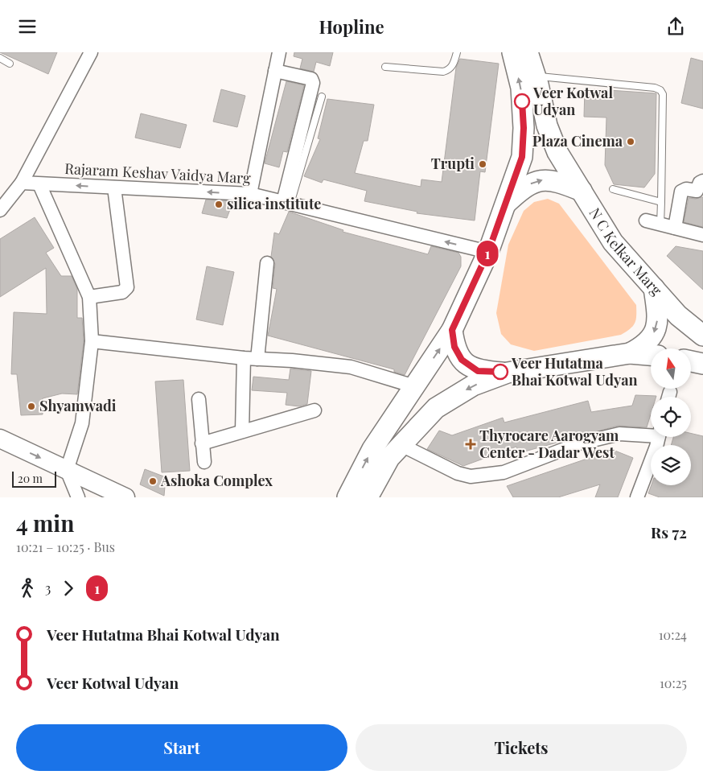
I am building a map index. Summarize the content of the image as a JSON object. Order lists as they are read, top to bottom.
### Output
{
  "streets": {
    "main road": ["N C Kelkar Marg"],
    "street": ["Rajaram Keshav Vaidya Marg"]
  },
  "one_way": ["Rajaram Keshav Vaidya Marg"],
  "places": {
    "other": [
      "Veer Kotwal Udyan",
      "Plaza Cinema",
      "Trupti",
      "silica institute",
      "Veer Hutatma Bhai Kotwal Udyan",
      "Shyamwadi",
      "Ashoka Complex"
    ],
    "health": ["Thyrocare Aarogyam Center - Dadar West"]
  },
  "lines": ["bus line 1"],
  "scale_bar": "20 m",
  "north": "top",
  "page": {
    "header": "Hopline",
    "on_map": "1",
    "scale": "20 m",
    "heading": ["4 min", "10:21 – 10:25 · Bus", "Rs 72"],
    "legs": ["3", "1"],
    "list": [
      {
        "name": "Veer Hutatma Bhai Kotwal Udyan",
        "value": "10:24"
      },
      {
        "name": "Veer Kotwal Udyan",
        "value": "10:25"
      }
    ],
    "buttons": ["Start", "Tickets"]
  }
}
